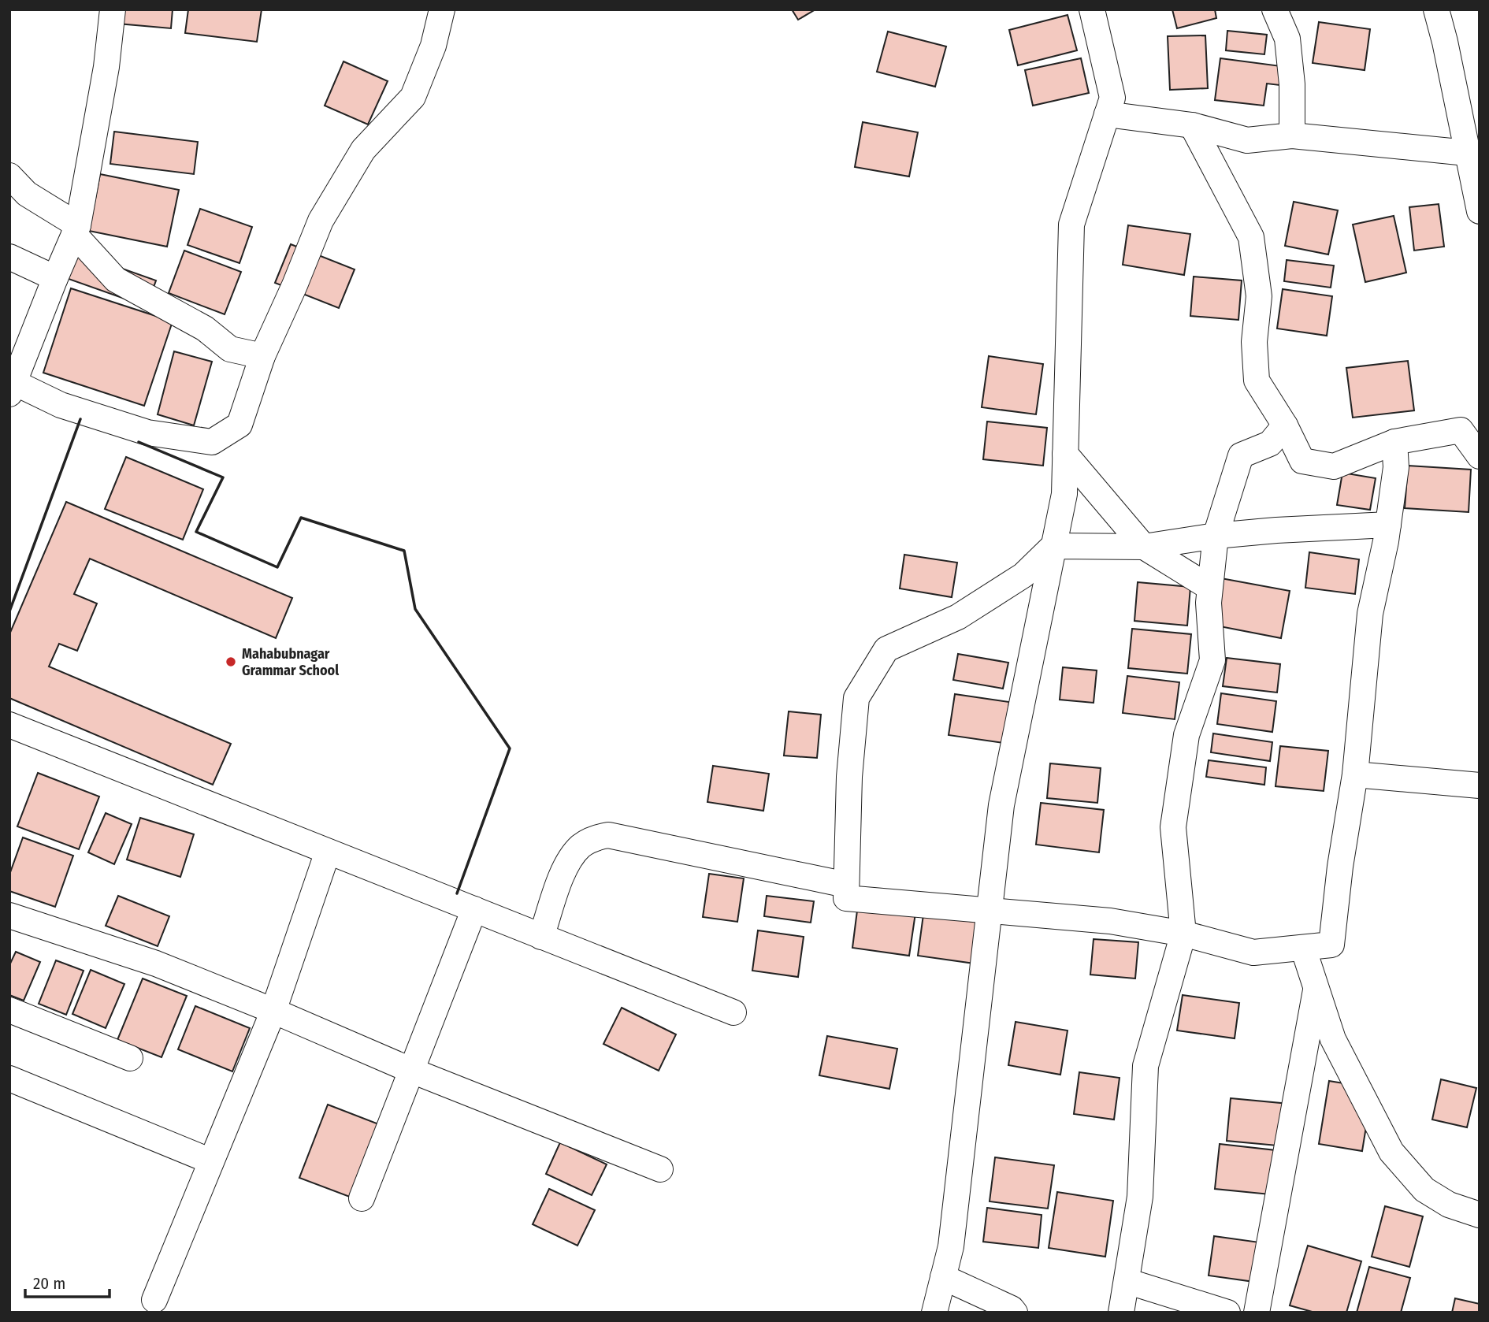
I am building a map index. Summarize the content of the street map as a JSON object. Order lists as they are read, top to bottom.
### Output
{
  "places": ["Mahabubnagar Grammar School"],
  "scale_bar": "20 m"
}
